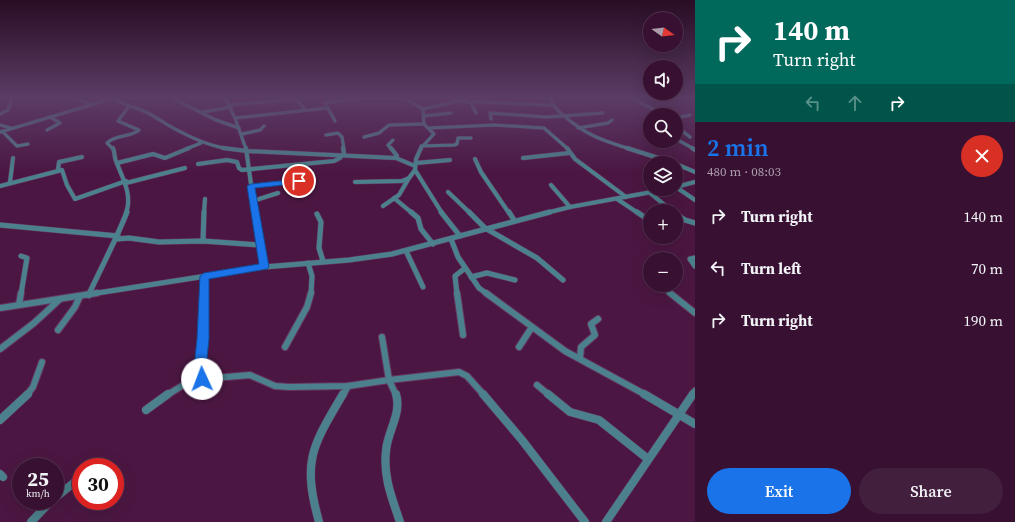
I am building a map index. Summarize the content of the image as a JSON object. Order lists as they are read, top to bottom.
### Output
{
  "north": "right",
  "page": {
    "turn": ["140 m", "Turn right"],
    "map_buttons": ["+", "−"],
    "heading": ["2 min", "480 m · 08:03"],
    "list": [
      {
        "name": "Turn right",
        "value": "140 m"
      },
      {
        "name": "Turn left",
        "value": "70 m"
      },
      {
        "name": "Turn right",
        "value": "190 m"
      }
    ],
    "speed": "25 km/h",
    "limit": "30",
    "buttons": ["Exit", "Share"]
  }
}
